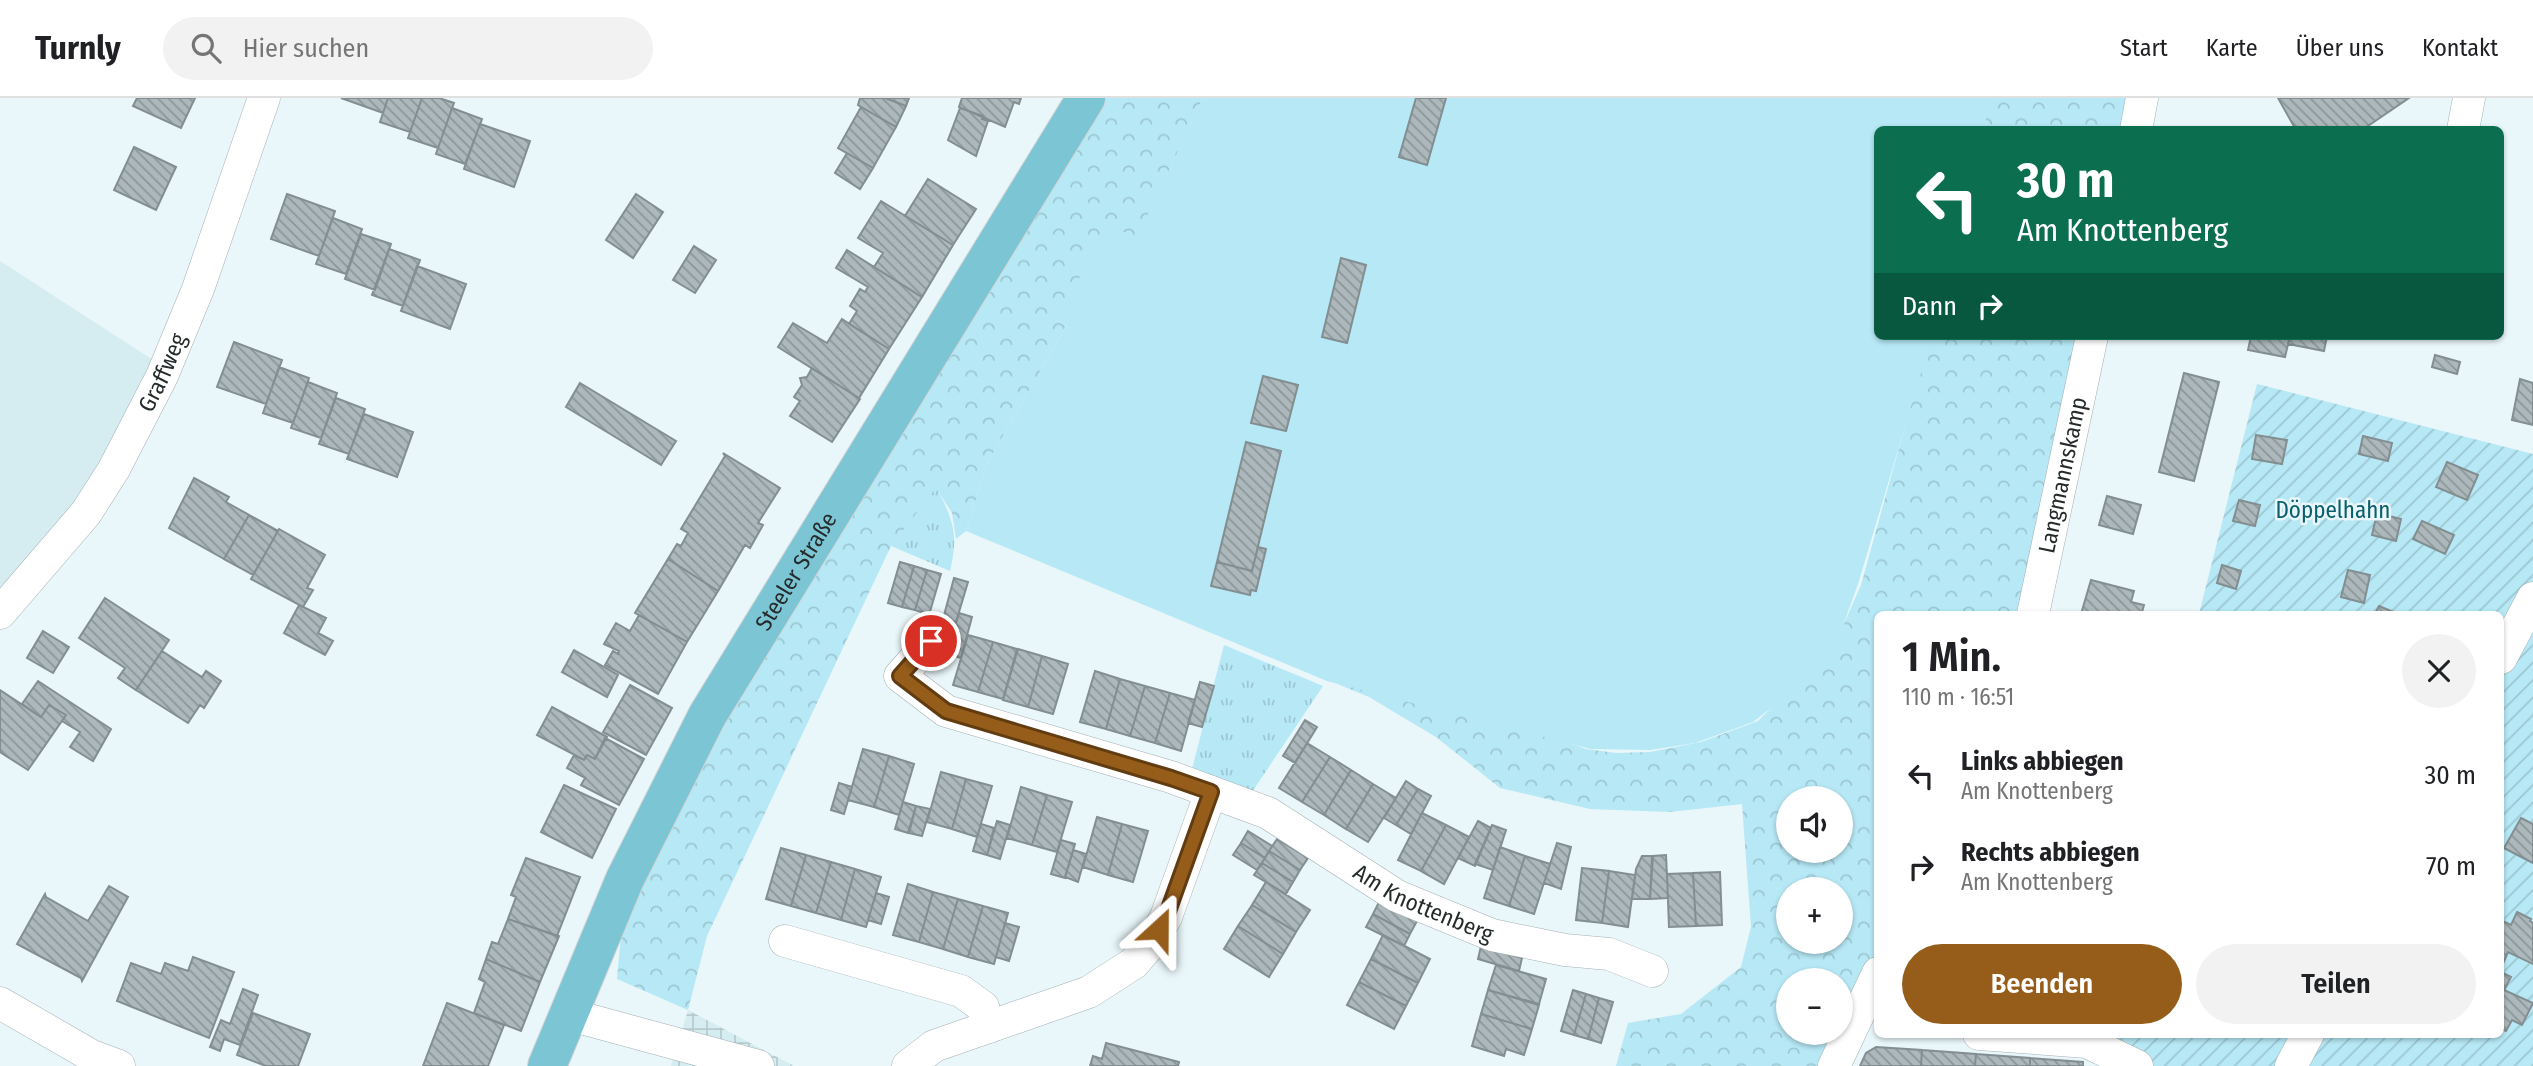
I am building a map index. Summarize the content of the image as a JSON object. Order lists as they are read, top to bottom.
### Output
{
  "streets": {
    "main road": ["Steeler Straße"],
    "street": ["Graffweg", "Langmannskamp", "Am Knottenberg"]
  },
  "parks": ["Döppelhahn"],
  "page": {
    "header": "Turnly",
    "search": "Hier suchen",
    "nav": [
      "Start",
      "Karte",
      "Über uns",
      "Kontakt"
    ],
    "turn": ["30 m", "Am Knottenberg"],
    "then": "Dann",
    "heading": ["1 Min.", "110 m · 16:51"],
    "list": [
      {
        "name": "Links abbiegen",
        "note": "Am Knottenberg",
        "value": "30 m"
      },
      {
        "name": "Rechts abbiegen",
        "note": "Am Knottenberg",
        "value": "70 m"
      }
    ],
    "map_buttons": ["+", "−"],
    "buttons": ["Beenden", "Teilen"]
  }
}
